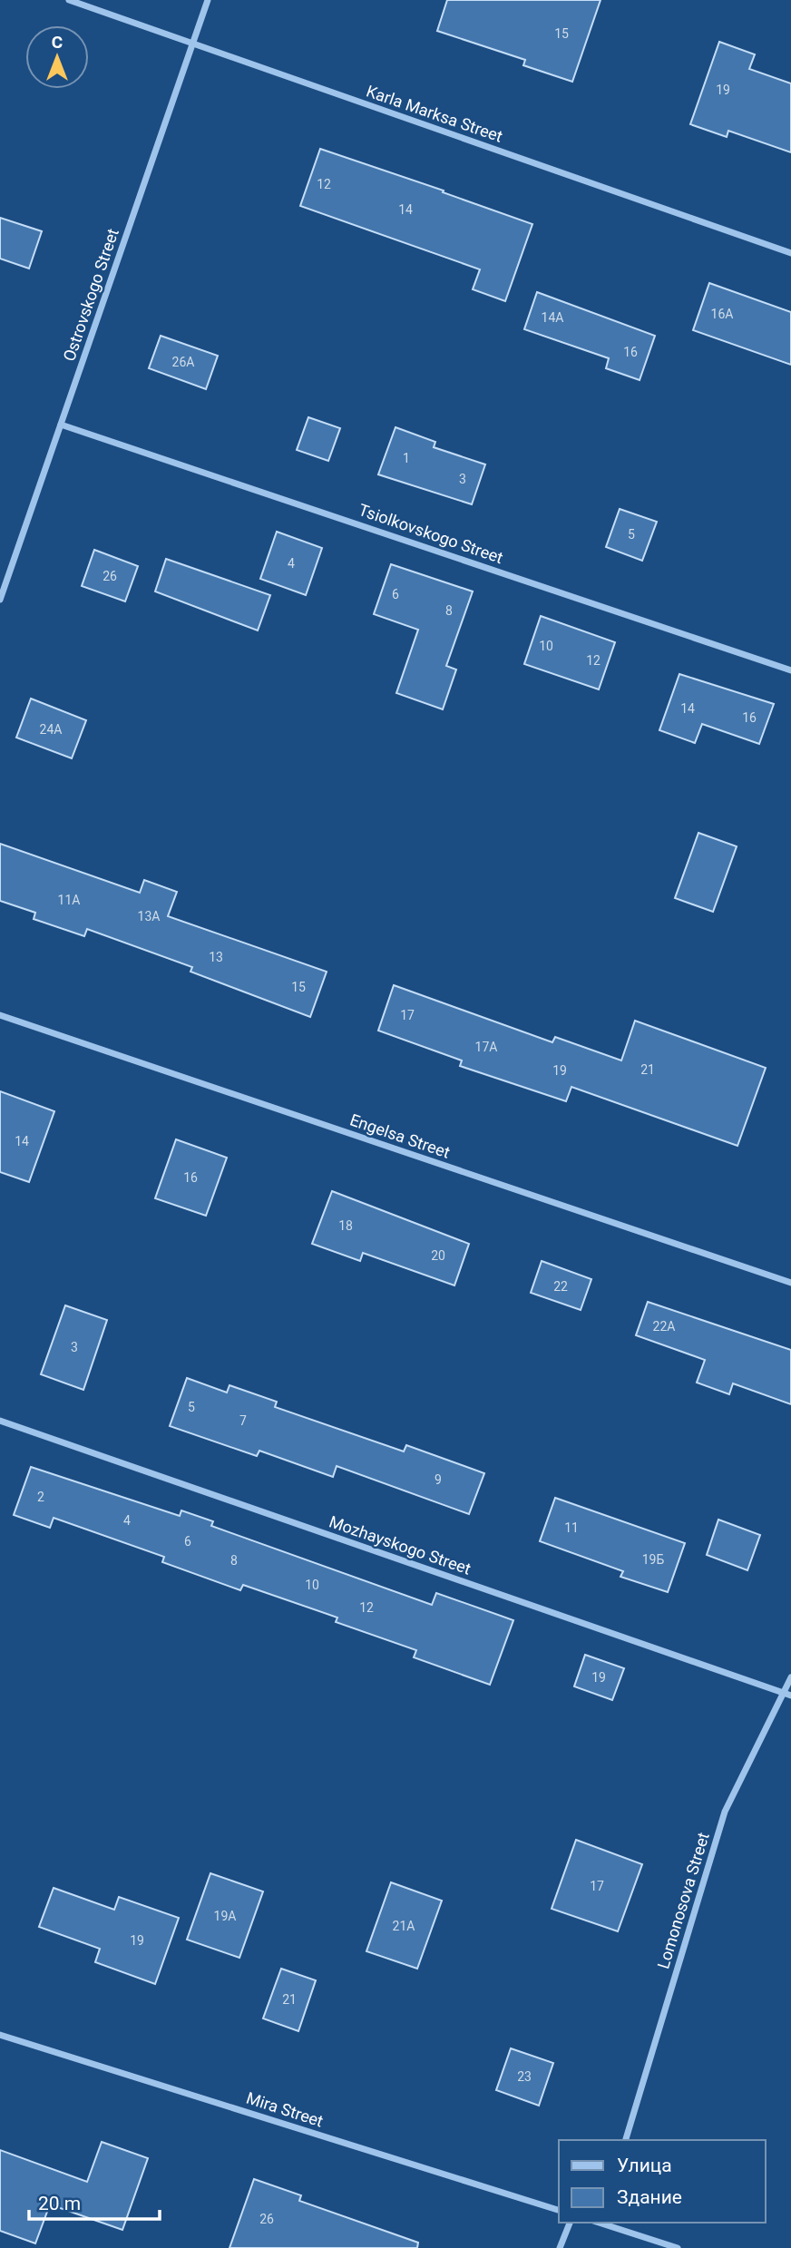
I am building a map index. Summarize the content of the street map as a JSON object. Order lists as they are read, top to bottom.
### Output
{
  "streets": {
    "street": [
      "Karla Marksa Street",
      "Ostrovskogo Street",
      "Tsiolkovskogo Street",
      "Engelsa Street",
      "Mozhayskogo Street",
      "Lomonosova Street",
      "Mira Street"
    ]
  },
  "crossings": [
    ["Karla Marksa Street", "Ostrovskogo Street"],
    ["Ostrovskogo Street", "Tsiolkovskogo Street"],
    ["Mozhayskogo Street", "Lomonosova Street"]
  ],
  "house_numbers": [
    "15",
    "19",
    "12",
    "14",
    "16А",
    "14А",
    "16",
    "26А",
    "1",
    "3",
    "5",
    "4",
    "26",
    "6",
    "8",
    "10",
    "12",
    "14",
    "16",
    "24А",
    "11А",
    "13А",
    "13",
    "15",
    "17",
    "17А",
    "21",
    "19",
    "14",
    "16",
    "18",
    "20",
    "22",
    "22А",
    "3",
    "5",
    "7",
    "9",
    "2",
    "4",
    "11",
    "6",
    "19Б",
    "8",
    "10",
    "12",
    "19",
    "17",
    "19А",
    "21А",
    "19",
    "21",
    "23",
    "26"
  ],
  "legend": ["Улица", "Здание"],
  "scale_bar": "20 m",
  "north": "top"
}
